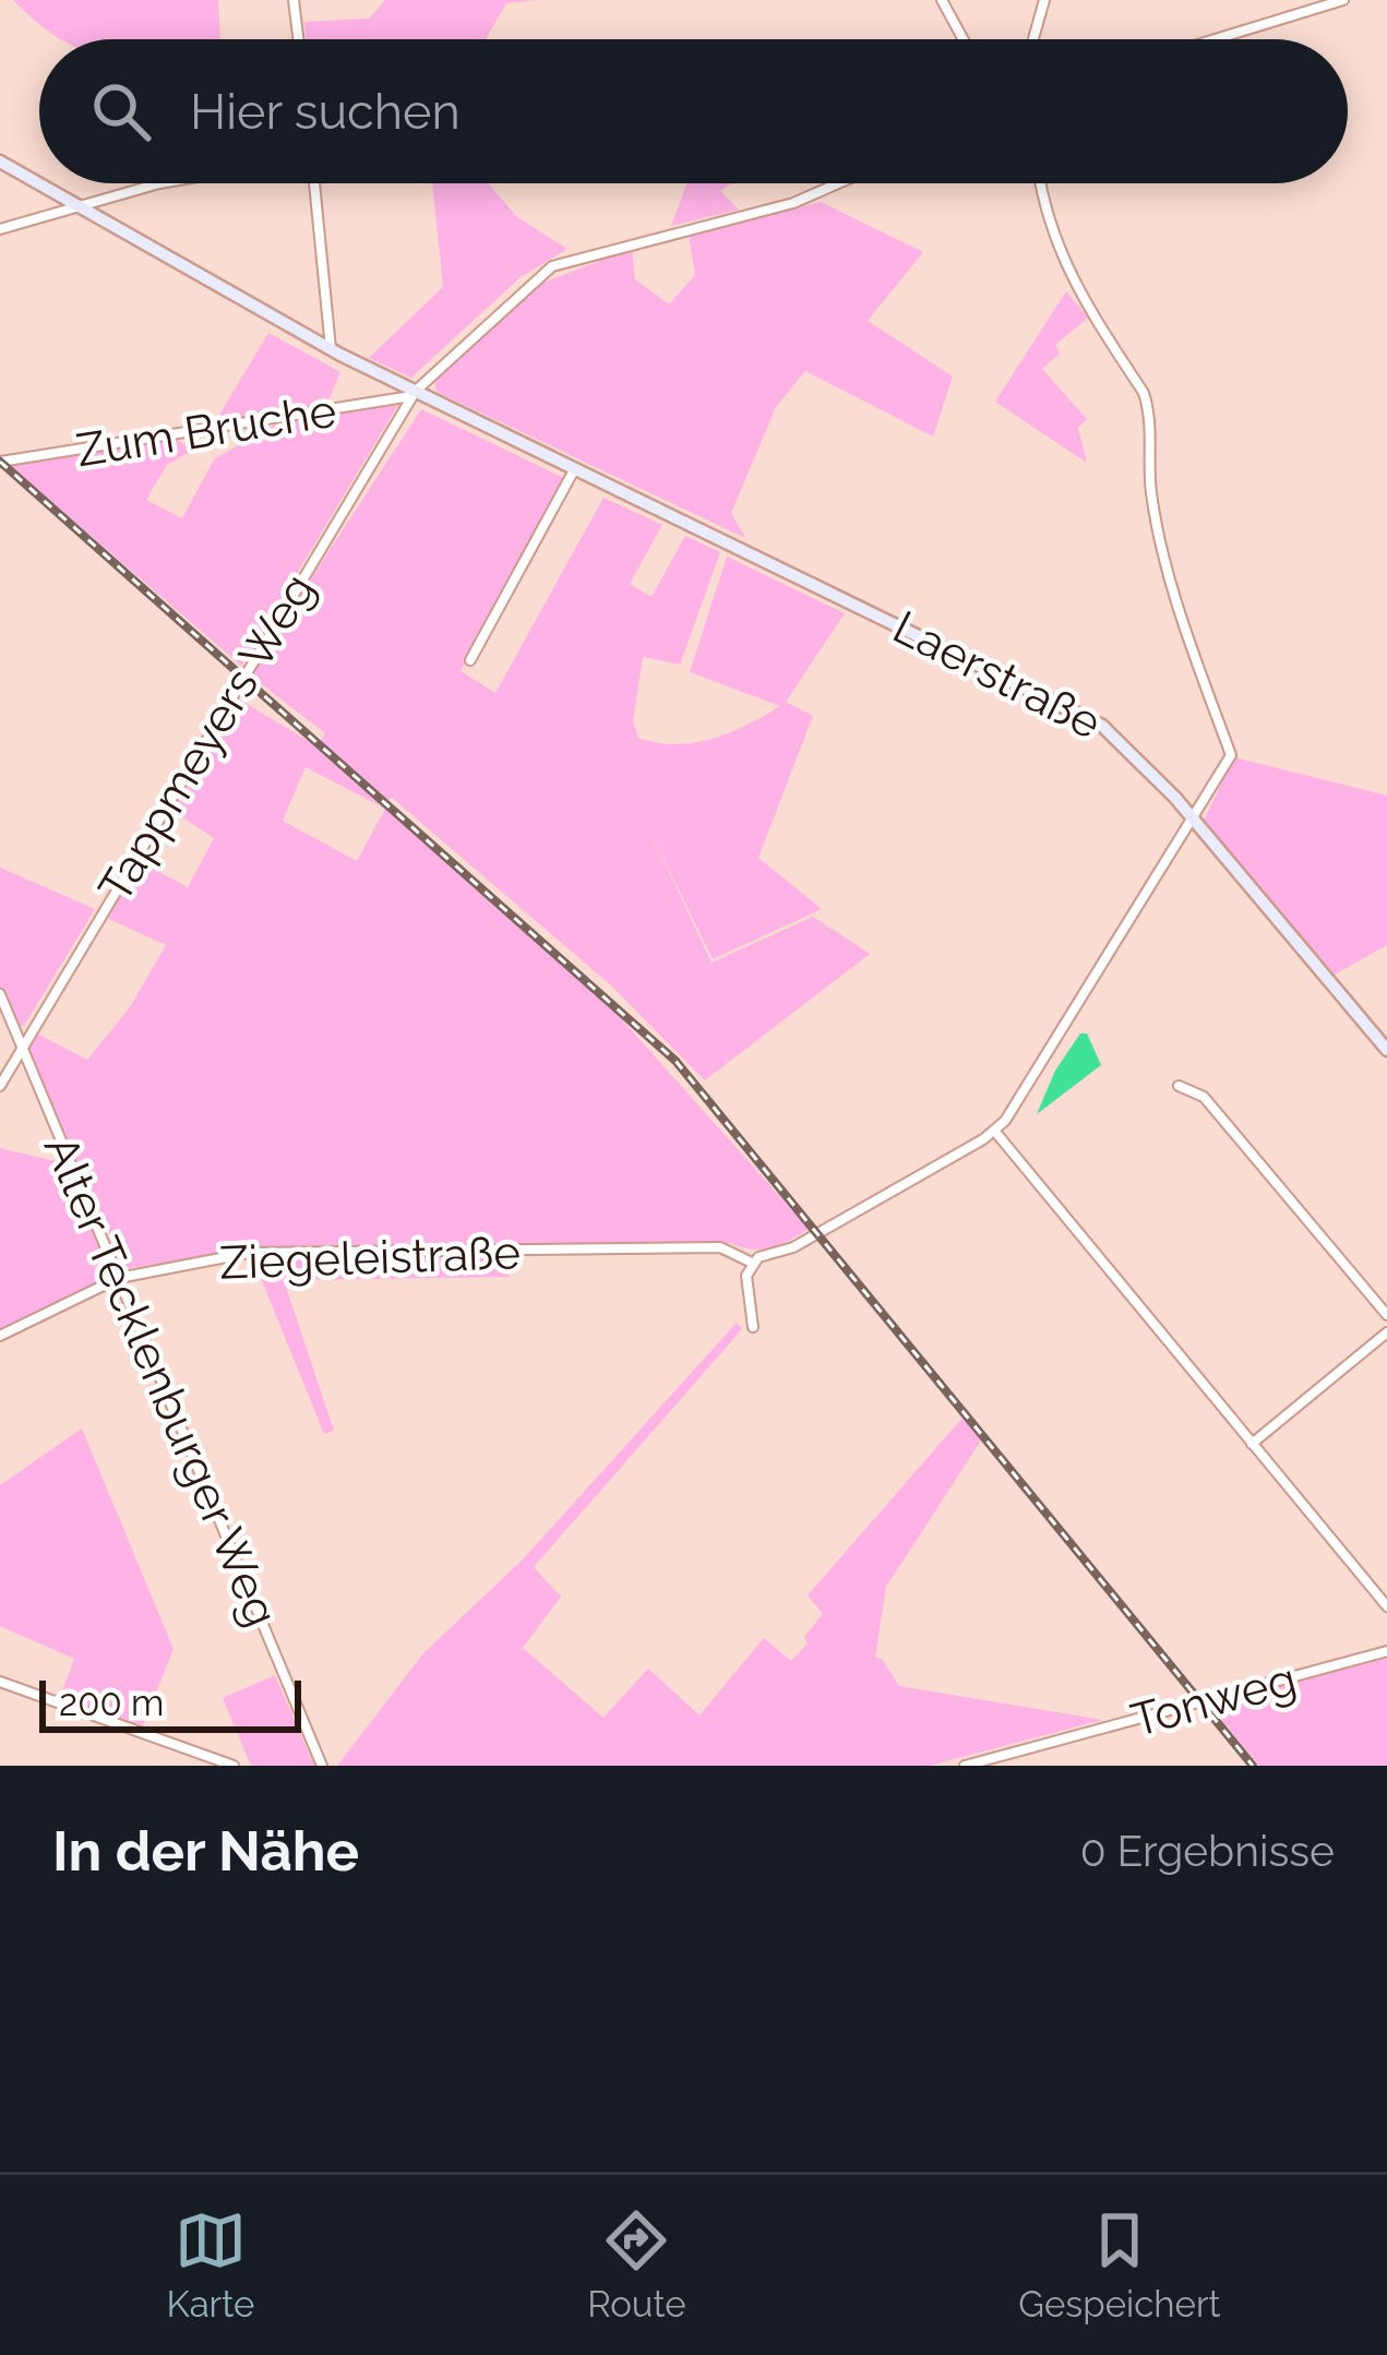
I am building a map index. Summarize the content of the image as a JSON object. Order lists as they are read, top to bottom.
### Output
{
  "streets": {
    "main road": ["Laerstraße"],
    "street": [
      "Zum Bruche",
      "Tappmeyers Weg",
      "Ziegeleistraße",
      "Alter Tecklenburger Weg",
      "Tonweg"
    ]
  },
  "crossings": [
    ["Zum Bruche", "Laerstraße"],
    ["Zum Bruche", "Tappmeyers Weg"],
    ["Laerstraße", "Tappmeyers Weg"],
    ["Tappmeyers Weg", "Alter Tecklenburger Weg"],
    ["Ziegeleistraße", "Alter Tecklenburger Weg"]
  ],
  "scale_bar": "200 m",
  "page": {
    "search": "Hier suchen",
    "scale": "200 m",
    "heading": ["In der Nähe", "0 Ergebnisse"],
    "nav": ["Karte", "Route", "Gespeichert"]
  }
}
